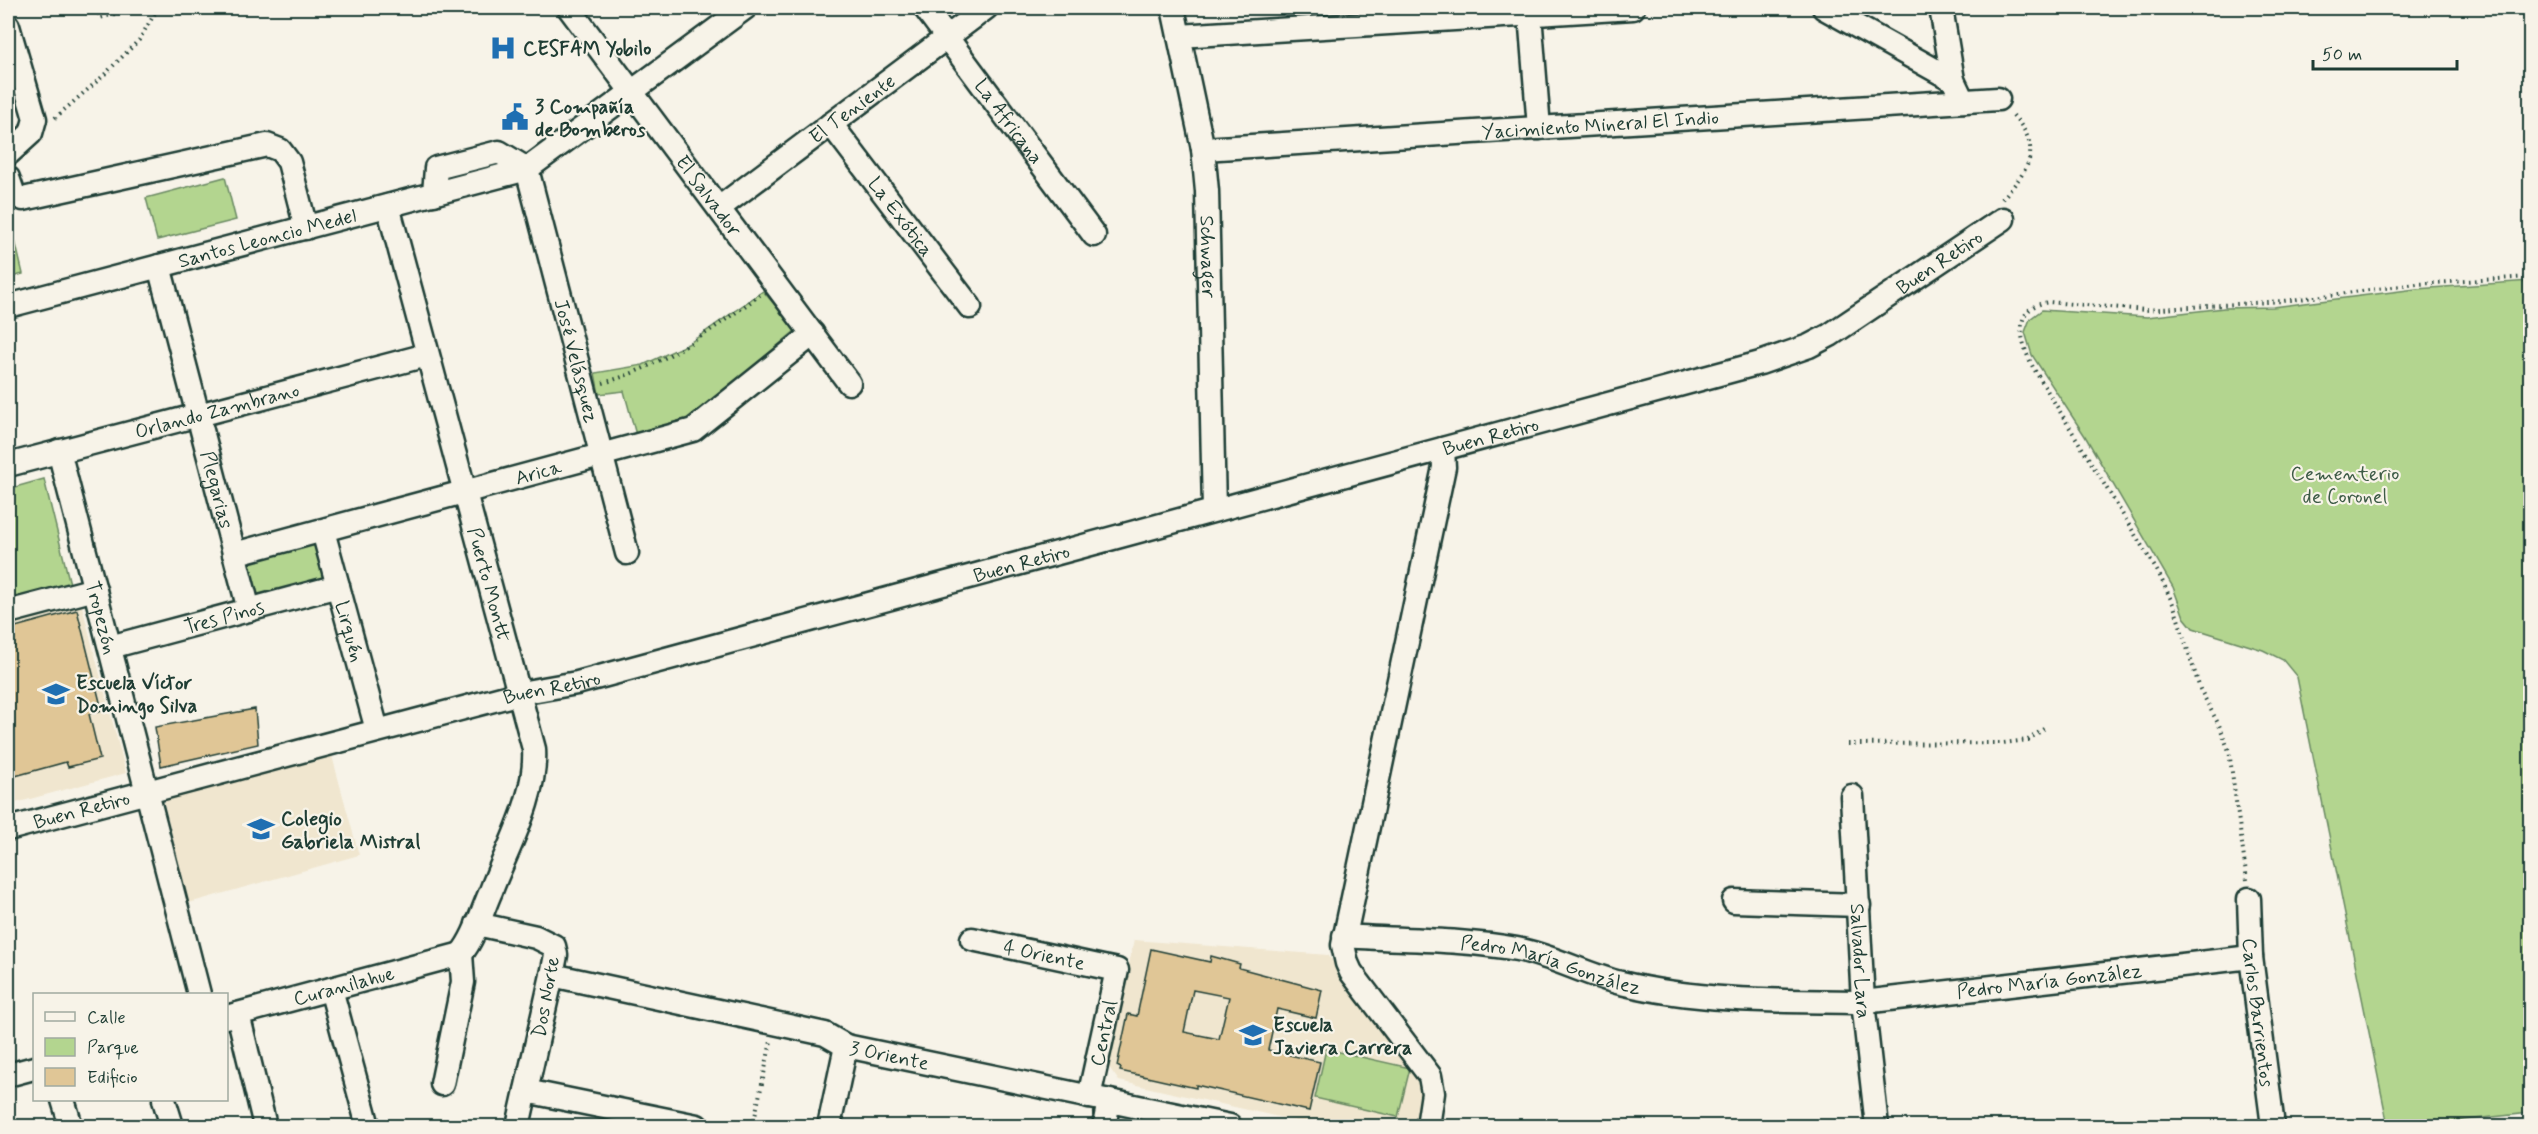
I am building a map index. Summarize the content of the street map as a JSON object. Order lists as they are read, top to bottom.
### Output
{
  "streets": {
    "street": [
      "El Teniente",
      "La Africana",
      "Yacimiento Mineral El Indio",
      "El Salvador",
      "La Exótica",
      "Santos Leoncio Medel",
      "Schwager",
      "Buen Retiro",
      "José Velásquez",
      "Orlando Zambrano",
      "Arica",
      "Plegarias",
      "Puerto Montt",
      "Tres Pinos",
      "Tropezón",
      "Lirquén",
      "4 Oriente",
      "Salvador Lara",
      "Pedro María González",
      "Curanilahue",
      "Dos Norte",
      "Carlos Barrientos",
      "Central",
      "3 Oriente"
    ]
  },
  "crossings": [
    ["El Teniente", "La Africana"],
    ["El Teniente", "El Salvador"],
    ["El Teniente", "La Exótica"],
    ["Yacimiento Mineral El Indio", "Schwager"],
    ["El Salvador", "Arica"],
    ["Santos Leoncio Medel", "José Velásquez"],
    ["Santos Leoncio Medel", "Plegarias"],
    ["Santos Leoncio Medel", "Puerto Montt"],
    ["Schwager", "Buen Retiro"],
    ["Buen Retiro", "Puerto Montt"],
    ["Buen Retiro", "Tropezón"],
    ["Buen Retiro", "Lirquén"],
    ["José Velásquez", "Arica"],
    ["Orlando Zambrano", "Plegarias"],
    ["Orlando Zambrano", "Puerto Montt"],
    ["Orlando Zambrano", "Tropezón"],
    ["Arica", "Plegarias"],
    ["Arica", "Puerto Montt"],
    ["Arica", "Lirquén"],
    ["Plegarias", "Tres Pinos"],
    ["Puerto Montt", "Curanilahue"],
    ["Puerto Montt", "Dos Norte"],
    ["Tres Pinos", "Tropezón"],
    ["Tres Pinos", "Lirquén"],
    ["4 Oriente", "Central"],
    ["Salvador Lara", "Pedro María González"],
    ["Pedro María González", "Carlos Barrientos"],
    ["Dos Norte", "3 Oriente"],
    ["Central", "3 Oriente"]
  ],
  "parks": ["Cementerio de Coronel"],
  "places": {
    "hospital": ["CESFAM Yobilo"],
    "public building": ["3 Compañía de Bomberos"],
    "school or university": ["Escuela Víctor Domingo Silva", "Colegio Gabriela Mistral", "Escuela Javiera Carrera"]
  },
  "legend": ["Calle", "Parque", "Edificio"],
  "scale_bar": "50 m"
}
